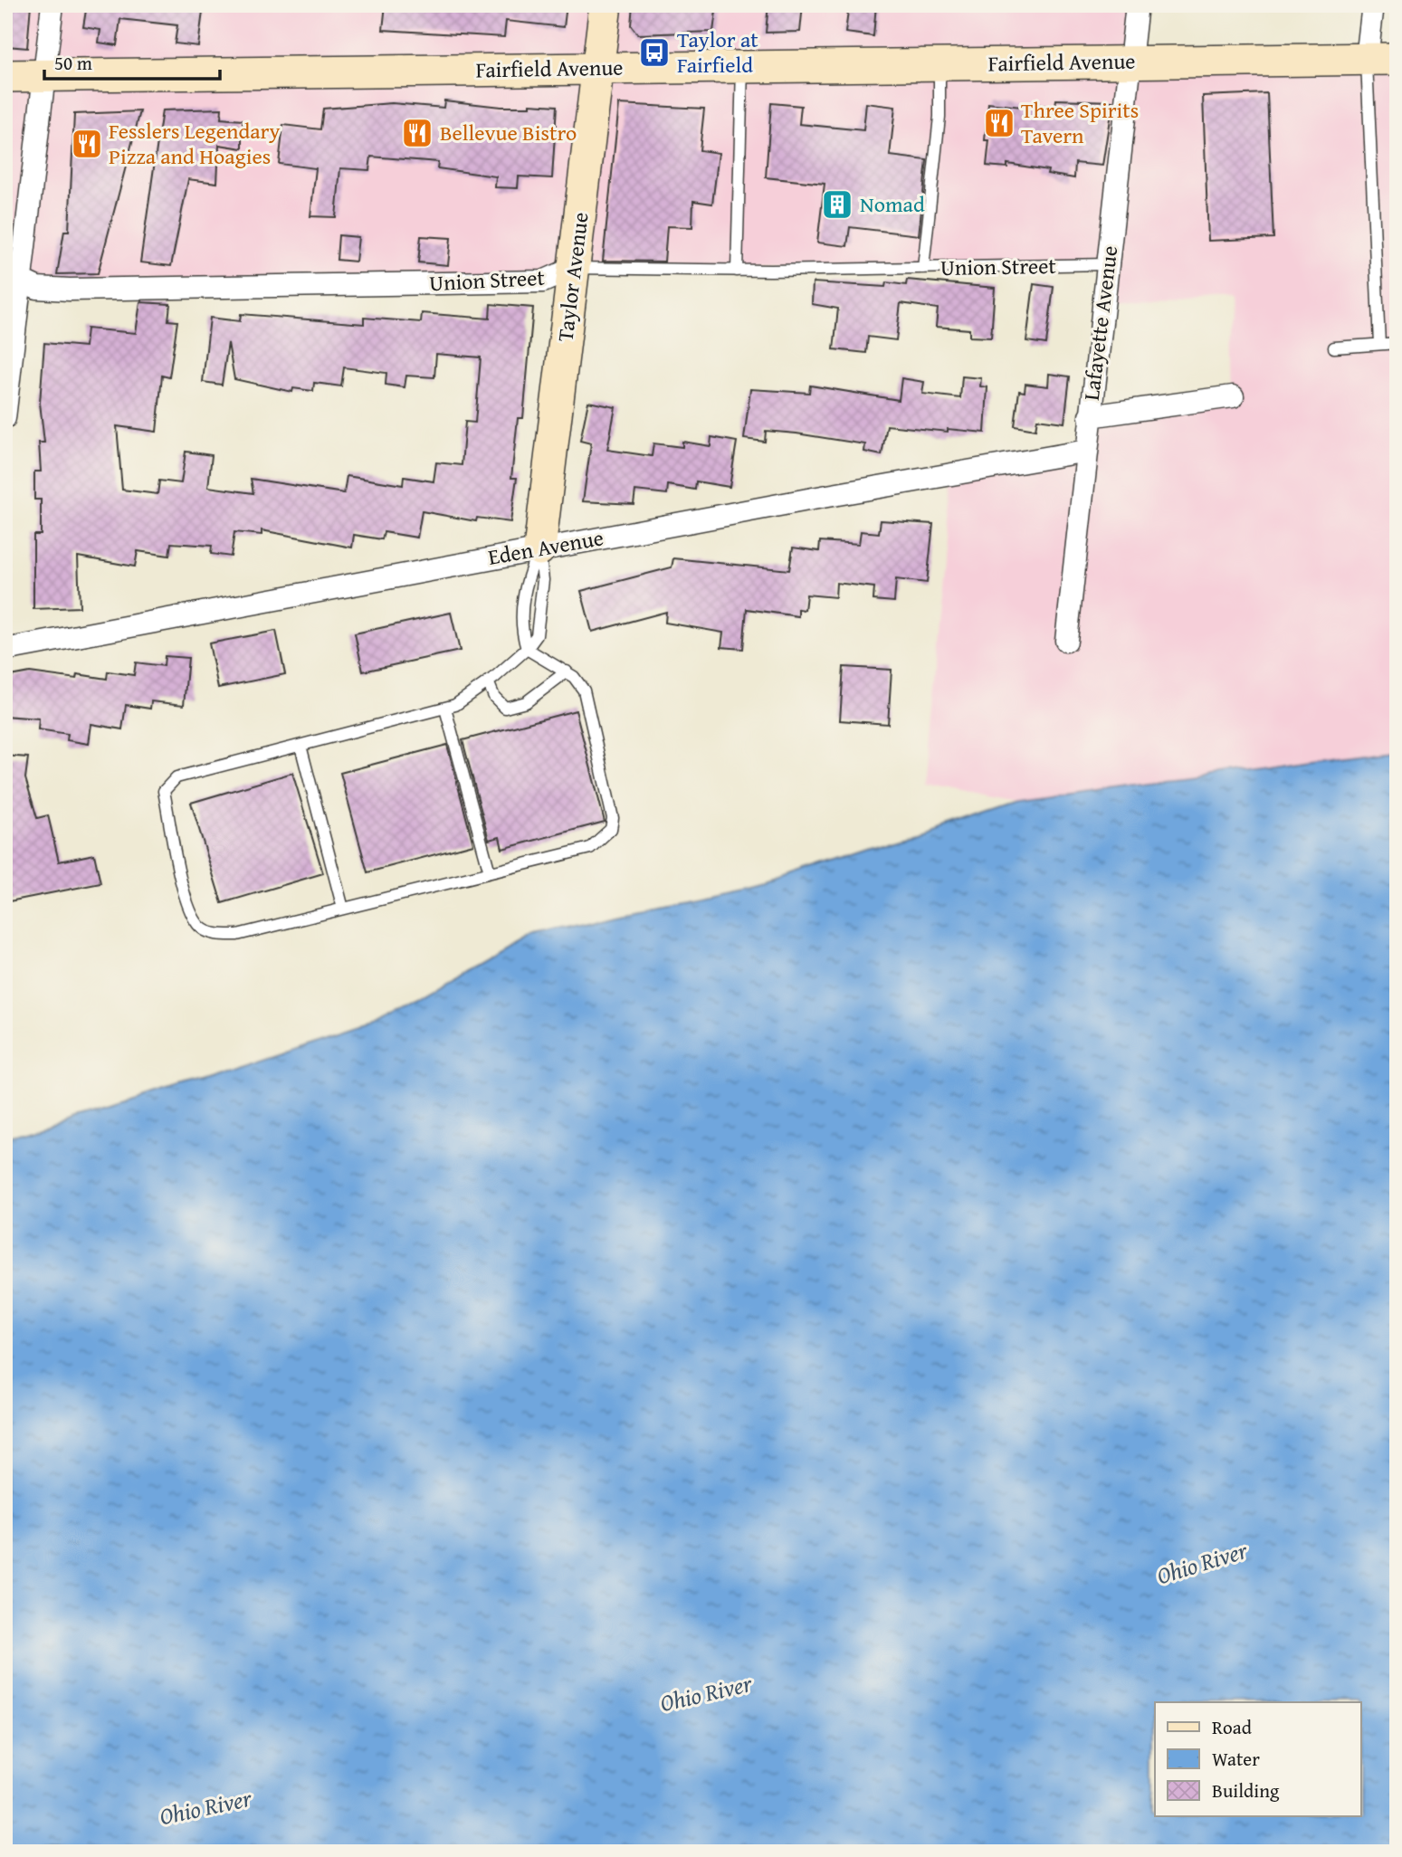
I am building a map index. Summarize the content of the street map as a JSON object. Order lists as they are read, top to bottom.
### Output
{
  "streets": {
    "main road": ["Fairfield Avenue", "Taylor Avenue"],
    "street": ["Union Street", "Lafayette Avenue", "Eden Avenue"]
  },
  "crossings": [
    ["Fairfield Avenue", "Taylor Avenue"],
    ["Fairfield Avenue", "Lafayette Avenue"],
    ["Union Street", "Taylor Avenue"],
    ["Union Street", "Lafayette Avenue"],
    ["Taylor Avenue", "Eden Avenue"],
    ["Lafayette Avenue", "Eden Avenue"]
  ],
  "water": ["Ohio River"],
  "places": {
    "bus stop": ["Taylor at Fairfield"],
    "restaurant": ["Three Spirits Tavern", "Bellevue Bistro", "Fesslers Legendary Pizza and Hoagies"],
    "building": ["Nomad"]
  },
  "legend": ["Road", "Water", "Building"],
  "scale_bar": "50 m"
}
